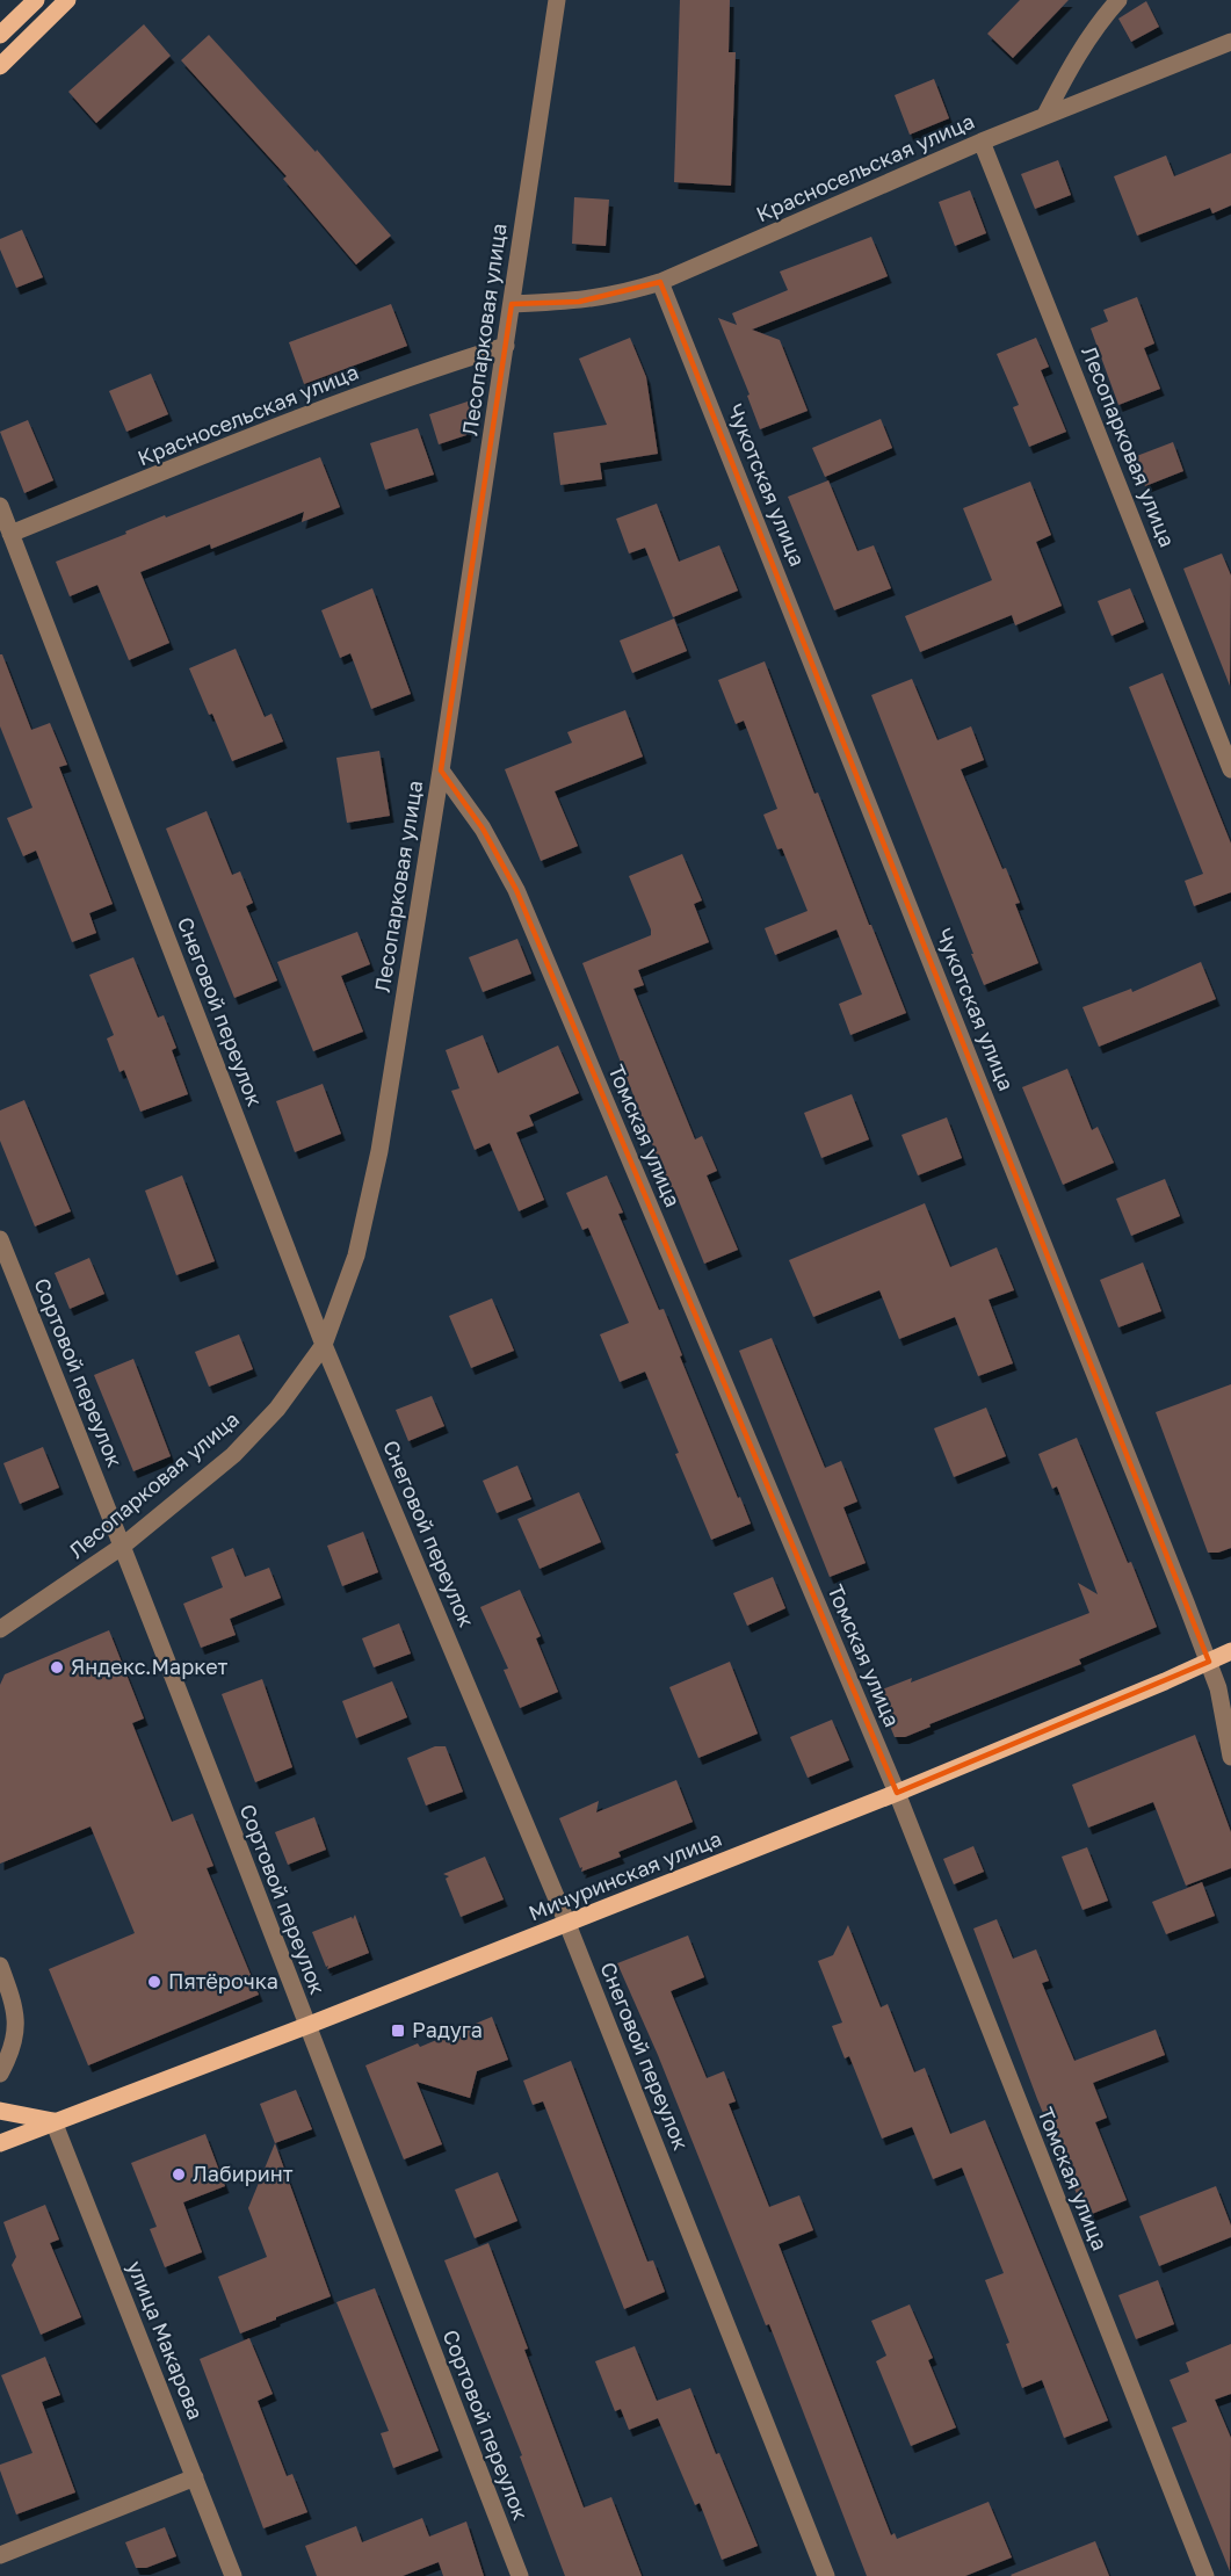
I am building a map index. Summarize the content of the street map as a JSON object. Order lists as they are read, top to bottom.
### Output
{
  "streets": {
    "main road": ["Мичуринская улица"],
    "street": [
      "Красносельская улица",
      "Лесопарковая улица",
      "Чукотская улица",
      "Снеговой переулок",
      "Томская улица",
      "Сортовой переулок",
      "улица Макарова"
    ]
  },
  "crossings": [
    ["Красносельская улица", "Лесопарковая улица"],
    ["Красносельская улица", "Чукотская улица"],
    ["Красносельская улица", "Снеговой переулок"],
    ["Лесопарковая улица", "Снеговой переулок"],
    ["Лесопарковая улица", "Томская улица"],
    ["Лесопарковая улица", "Сортовой переулок"],
    ["Чукотская улица", "Мичуринская улица"],
    ["Снеговой переулок", "Мичуринская улица"],
    ["Томская улица", "Мичуринская улица"],
    ["Сортовой переулок", "Мичуринская улица"],
    ["Мичуринская улица", "улица Макарова"]
  ],
  "places": {
    "other": ["Яндекс.Маркет", "Пятёрочка", "Лабиринт"],
    "transit": ["Радуга"]
  }
}
